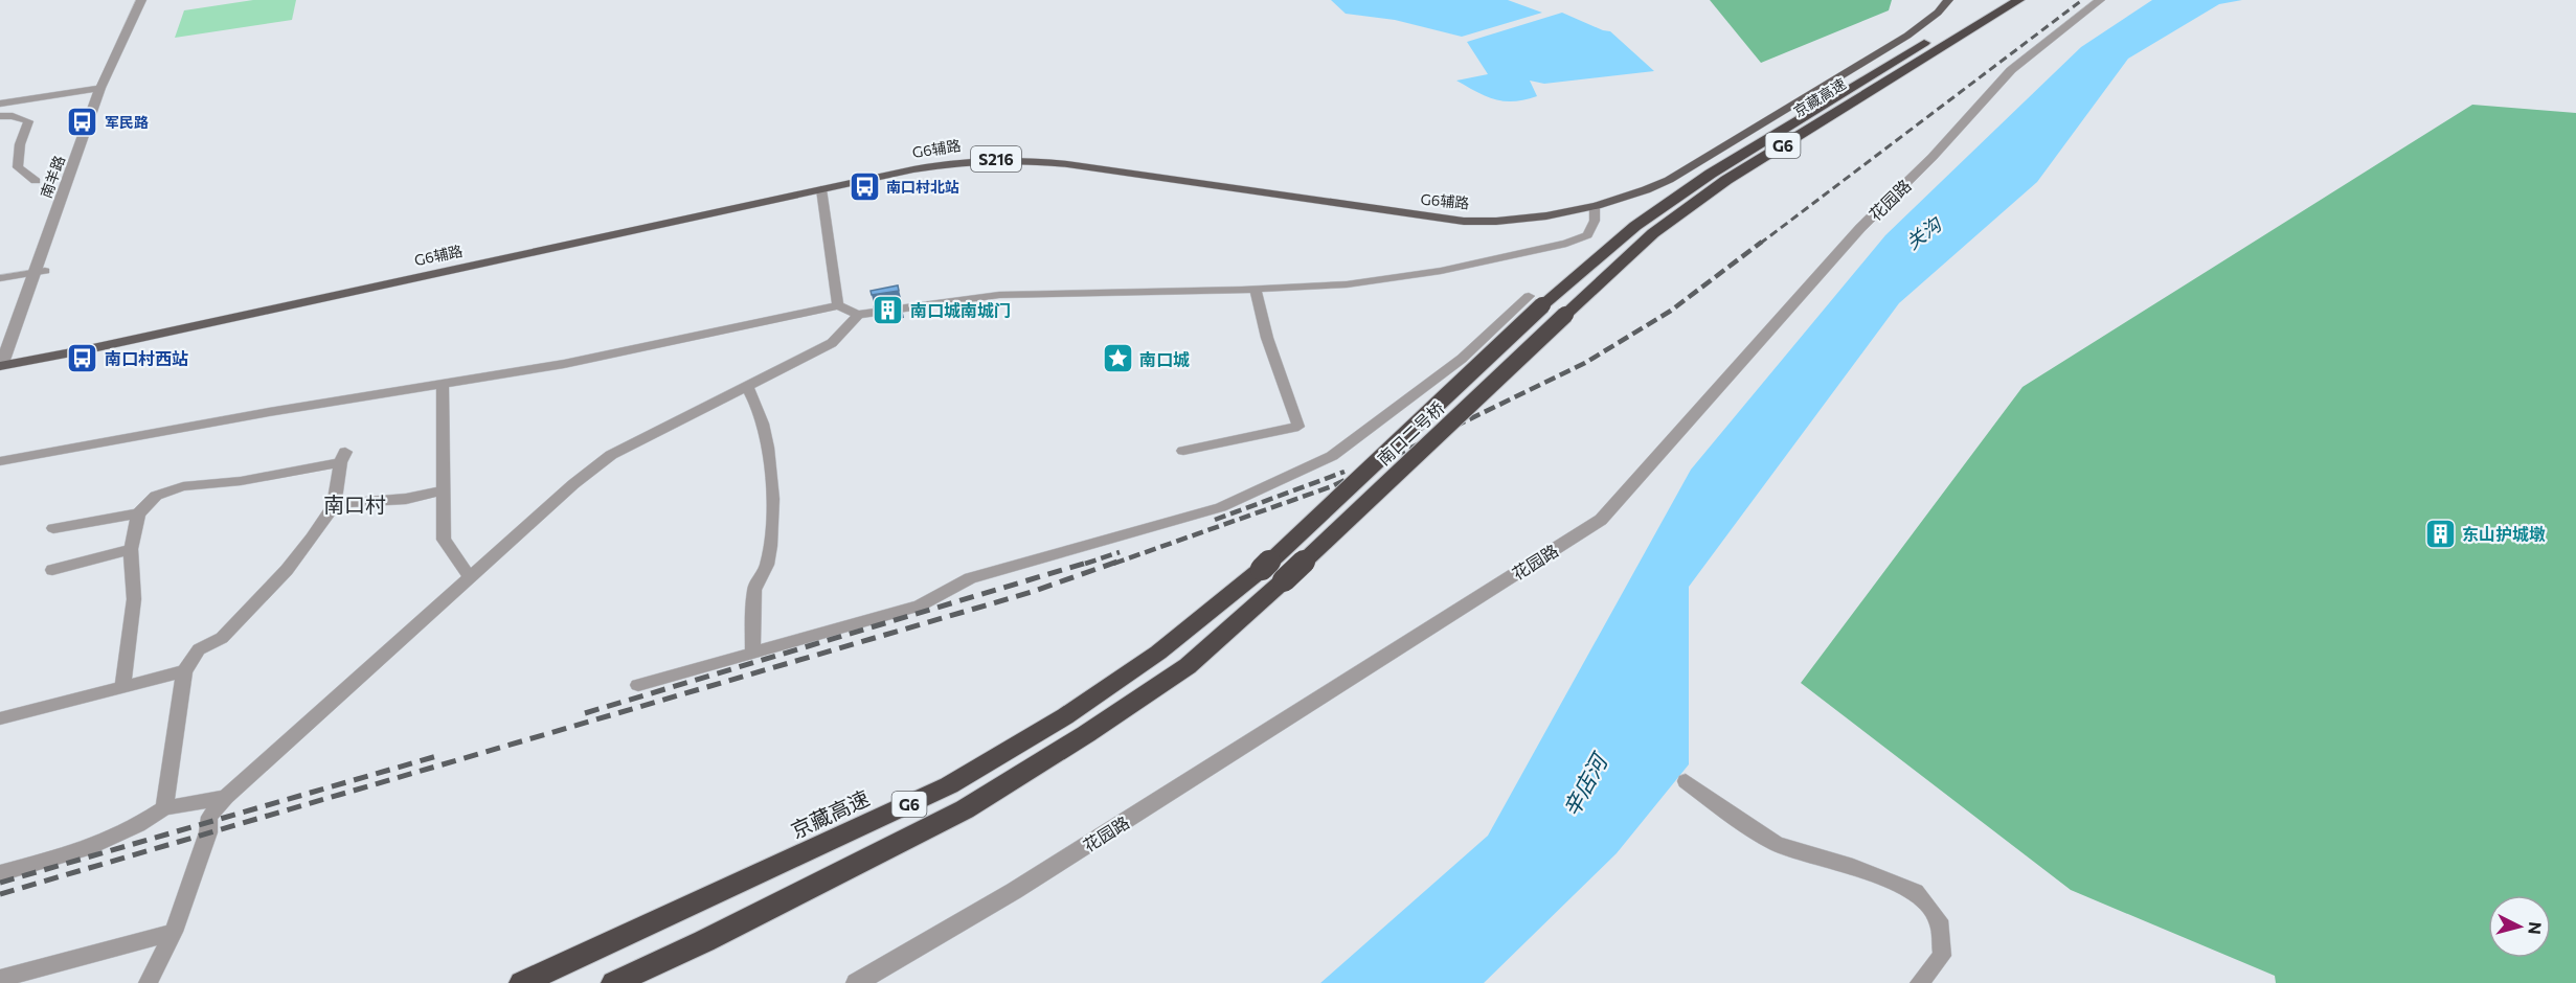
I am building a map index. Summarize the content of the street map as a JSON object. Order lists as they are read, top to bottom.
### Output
{
  "streets": {
    "highway": ["京藏高速", "G6", "南口二号桥"],
    "main road": ["G6辅路", "S216"],
    "street": ["南羊路", "花园路"]
  },
  "crossings": [
    ["京藏高速", "南口二号桥"],
    ["G6辅路", "南羊路"]
  ],
  "districts": ["南口村"],
  "water": ["关沟", "辛店河"],
  "places": {
    "bus stop": ["军民路", "南口村北站", "南口村西站"],
    "building": ["南口城南城门", "东山护城墩"],
    "place": ["南口城"]
  },
  "north": "right"
}
